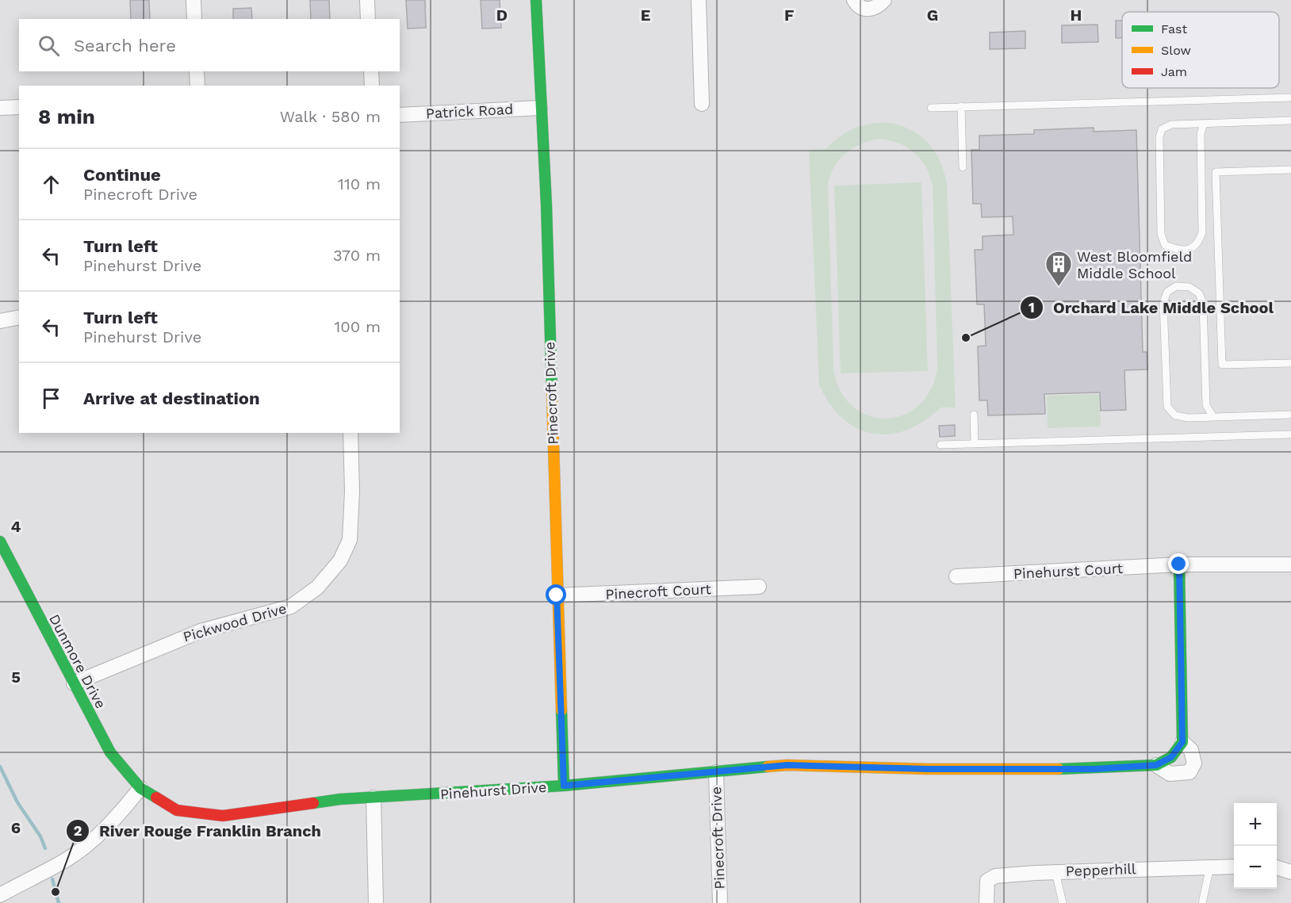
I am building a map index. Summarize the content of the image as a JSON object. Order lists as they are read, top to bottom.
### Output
{
  "streets": {
    "street": [
      "Patrick Road",
      "Pinecroft Drive",
      "Pinehurst Court",
      "Pinecroft Court",
      "Pickwood Drive",
      "Dunmore Drive",
      "Pinehurst Drive",
      "Pepperhill"
    ]
  },
  "crossings": [
    ["Patrick Road", "Pinecroft Drive"],
    ["Pinecroft Drive", "Pinecroft Court"],
    ["Pinecroft Drive", "Pinehurst Drive"],
    ["Pickwood Drive", "Dunmore Drive"],
    ["Dunmore Drive", "Pinehurst Drive"]
  ],
  "places": {
    "building": ["West Bloomfield Middle School"],
    "other": ["Orchard Lake Middle School", "River Rouge Franklin Branch"]
  },
  "legend": ["Fast", "Slow", "Jam"],
  "page": {
    "search": "Search here",
    "heading": ["8 min", "Walk · 580 m"],
    "list": [
      ["Continue", "Pinecroft Drive", "110 m"],
      ["Turn left", "Pinehurst Drive", "370 m"],
      ["Turn left", "Pinehurst Drive", "100 m"],
      "Arrive at destination"
    ],
    "map_buttons": ["+", "−"]
  },
  "grid": {
    "columns": [
      "D",
      "E",
      "F",
      "G",
      "H"
    ],
    "rows": ["4", "5", "6"]
  }
}
